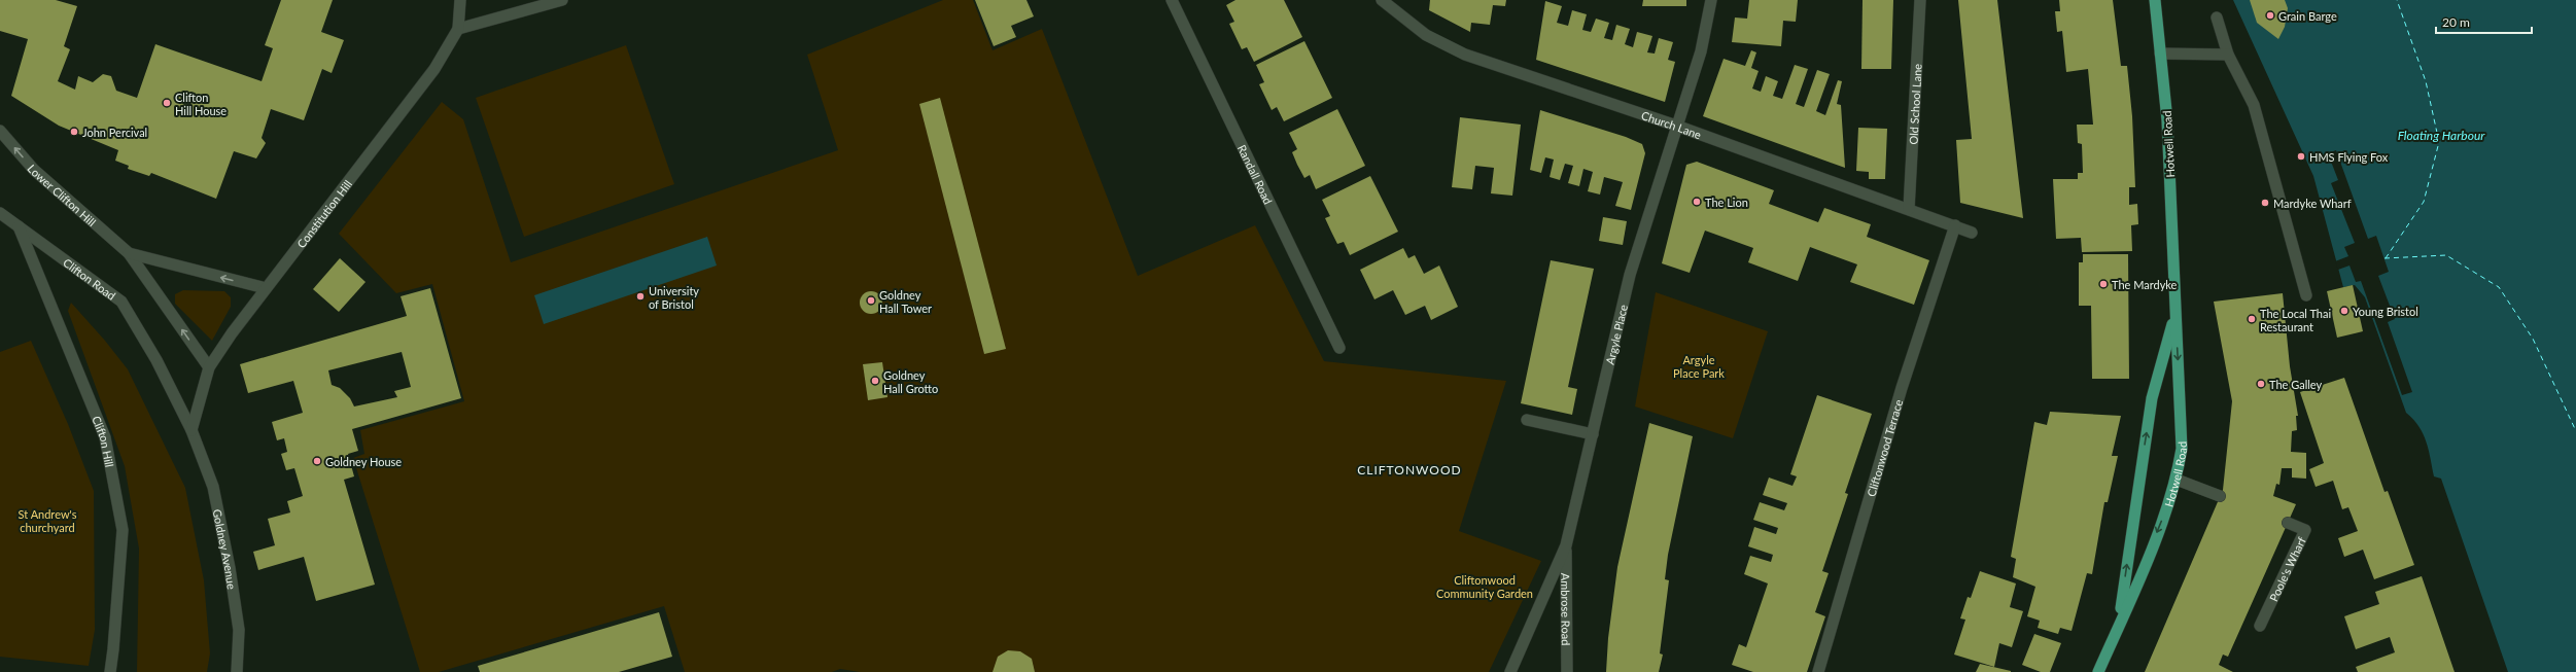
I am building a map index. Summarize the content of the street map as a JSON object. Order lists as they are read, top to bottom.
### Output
{
  "streets": {
    "main road": ["Hotwell Road"],
    "street": [
      "Old School Lane",
      "Church Lane",
      "Randall Road",
      "Lower Clifton Hill",
      "Constitution Hill",
      "Clifton Road",
      "Argyle Place",
      "Clifton Hill",
      "Cliftonwood Terrace",
      "Goldney Avenue",
      "Poole's Wharf",
      "Ambrose Road"
    ]
  },
  "crossings": [
    ["Old School Lane", "Church Lane"],
    ["Church Lane", "Argyle Place"],
    ["Church Lane", "Cliftonwood Terrace"],
    ["Lower Clifton Hill", "Constitution Hill"],
    ["Constitution Hill", "Clifton Road"],
    ["Constitution Hill", "Goldney Avenue"],
    ["Clifton Road", "Clifton Hill"],
    ["Clifton Road", "Goldney Avenue"],
    ["Argyle Place", "Ambrose Road"]
  ],
  "one_way": ["Lower Clifton Hill"],
  "districts": ["CLIFTONWOOD"],
  "water": ["Floating Harbour"],
  "parks": ["Argyle Place Park", "St Andrew's churchyard", "Cliftonwood Community Garden"],
  "places": [
    "Grain Barge",
    "Clifton Hill House",
    "John Percival",
    "HMS Flying Fox",
    "The Lion",
    "Mardyke Wharf",
    "The Mardyke",
    "University of Bristol",
    "Goldney Hall Tower",
    "Young Bristol",
    "The Local Thai Restaurant",
    "Goldney Hall Grotto",
    "The Galley",
    "Goldney House"
  ],
  "scale_bar": "20 m"
}
